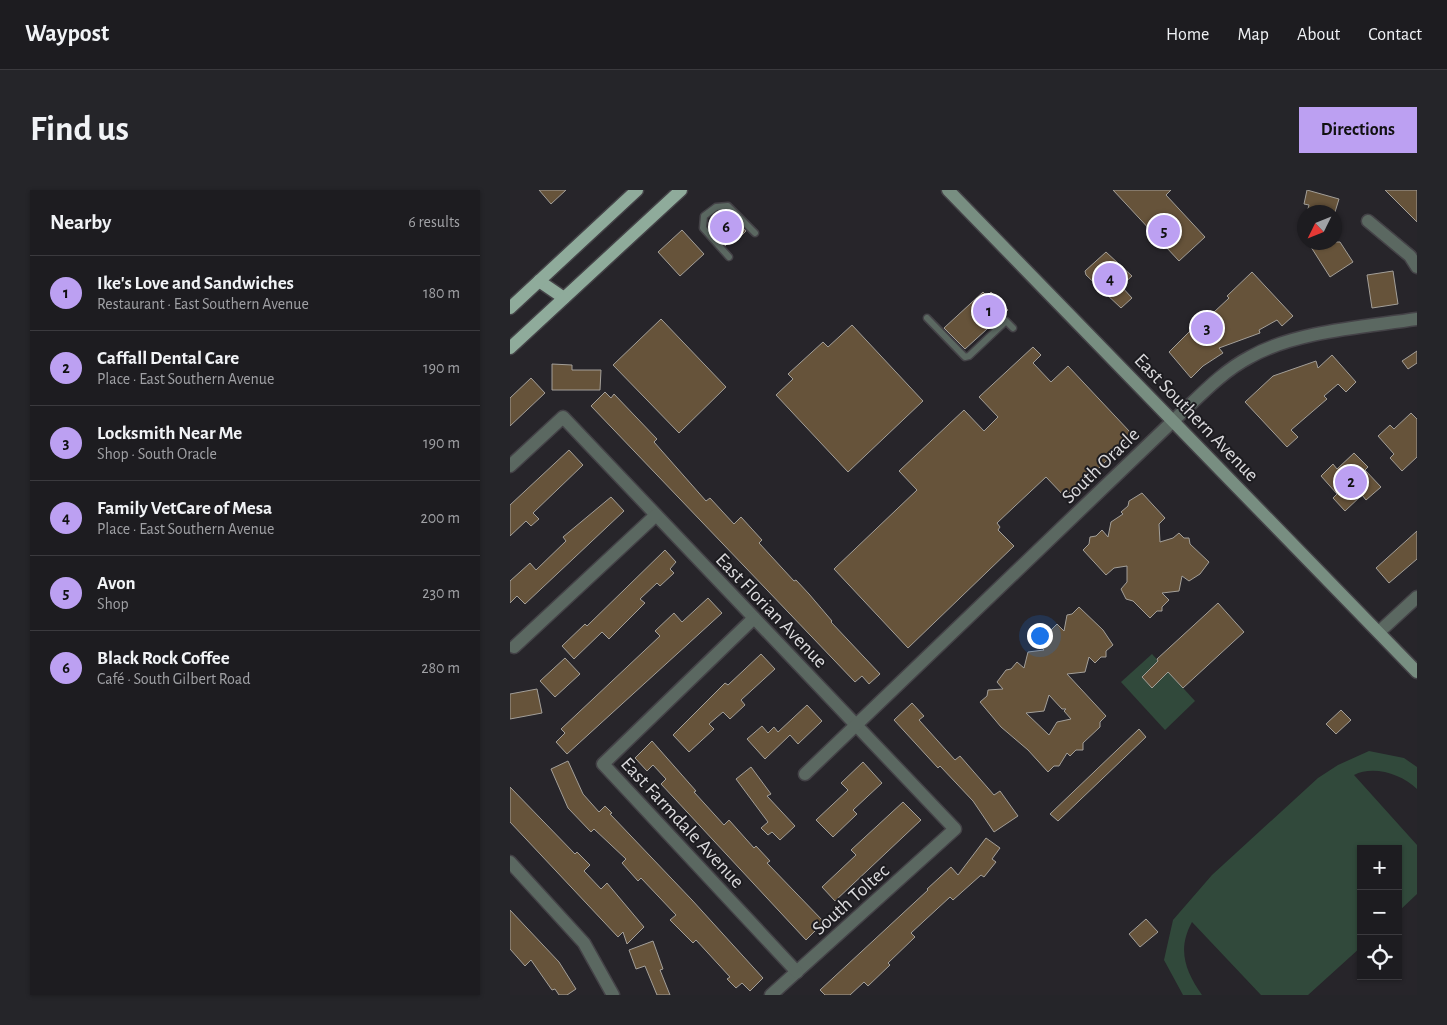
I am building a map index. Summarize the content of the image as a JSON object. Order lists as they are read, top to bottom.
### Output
{
  "streets": {
    "main road": ["East Southern Avenue"],
    "street": [
      "South Oracle",
      "East Florian Avenue",
      "East Farmdale Avenue",
      "South Toltec"
    ]
  },
  "crossings": [
    ["East Southern Avenue", "South Oracle"],
    ["South Oracle", "East Florian Avenue"],
    ["East Florian Avenue", "East Farmdale Avenue"],
    ["East Florian Avenue", "South Toltec"],
    ["East Farmdale Avenue", "South Toltec"]
  ],
  "north": "bottom left",
  "page": {
    "header": "Waypost",
    "nav": [
      "Home",
      "Map",
      "About",
      "Contact"
    ],
    "buttons": "Directions",
    "title": "Find us",
    "heading": ["Nearby", "6 results"],
    "pins": [
      "6",
      "5",
      "4",
      "1",
      "3",
      "2"
    ],
    "list": [
      {
        "mark": "1",
        "name": "Ike's Love and Sandwiches",
        "note": "Restaurant · East Southern Avenue",
        "value": "180 m"
      },
      {
        "mark": "2",
        "name": "Caffall Dental Care",
        "note": "Place · East Southern Avenue",
        "value": "190 m"
      },
      {
        "mark": "3",
        "name": "Locksmith Near Me",
        "note": "Shop · South Oracle",
        "value": "190 m"
      },
      {
        "mark": "4",
        "name": "Family VetCare of Mesa",
        "note": "Place · East Southern Avenue",
        "value": "200 m"
      },
      {
        "mark": "5",
        "name": "Avon",
        "note": "Shop",
        "value": "230 m"
      },
      {
        "mark": "6",
        "name": "Black Rock Coffee",
        "note": "Café · South Gilbert Road",
        "value": "280 m"
      }
    ],
    "map_buttons": ["+", "−"]
  }
}
